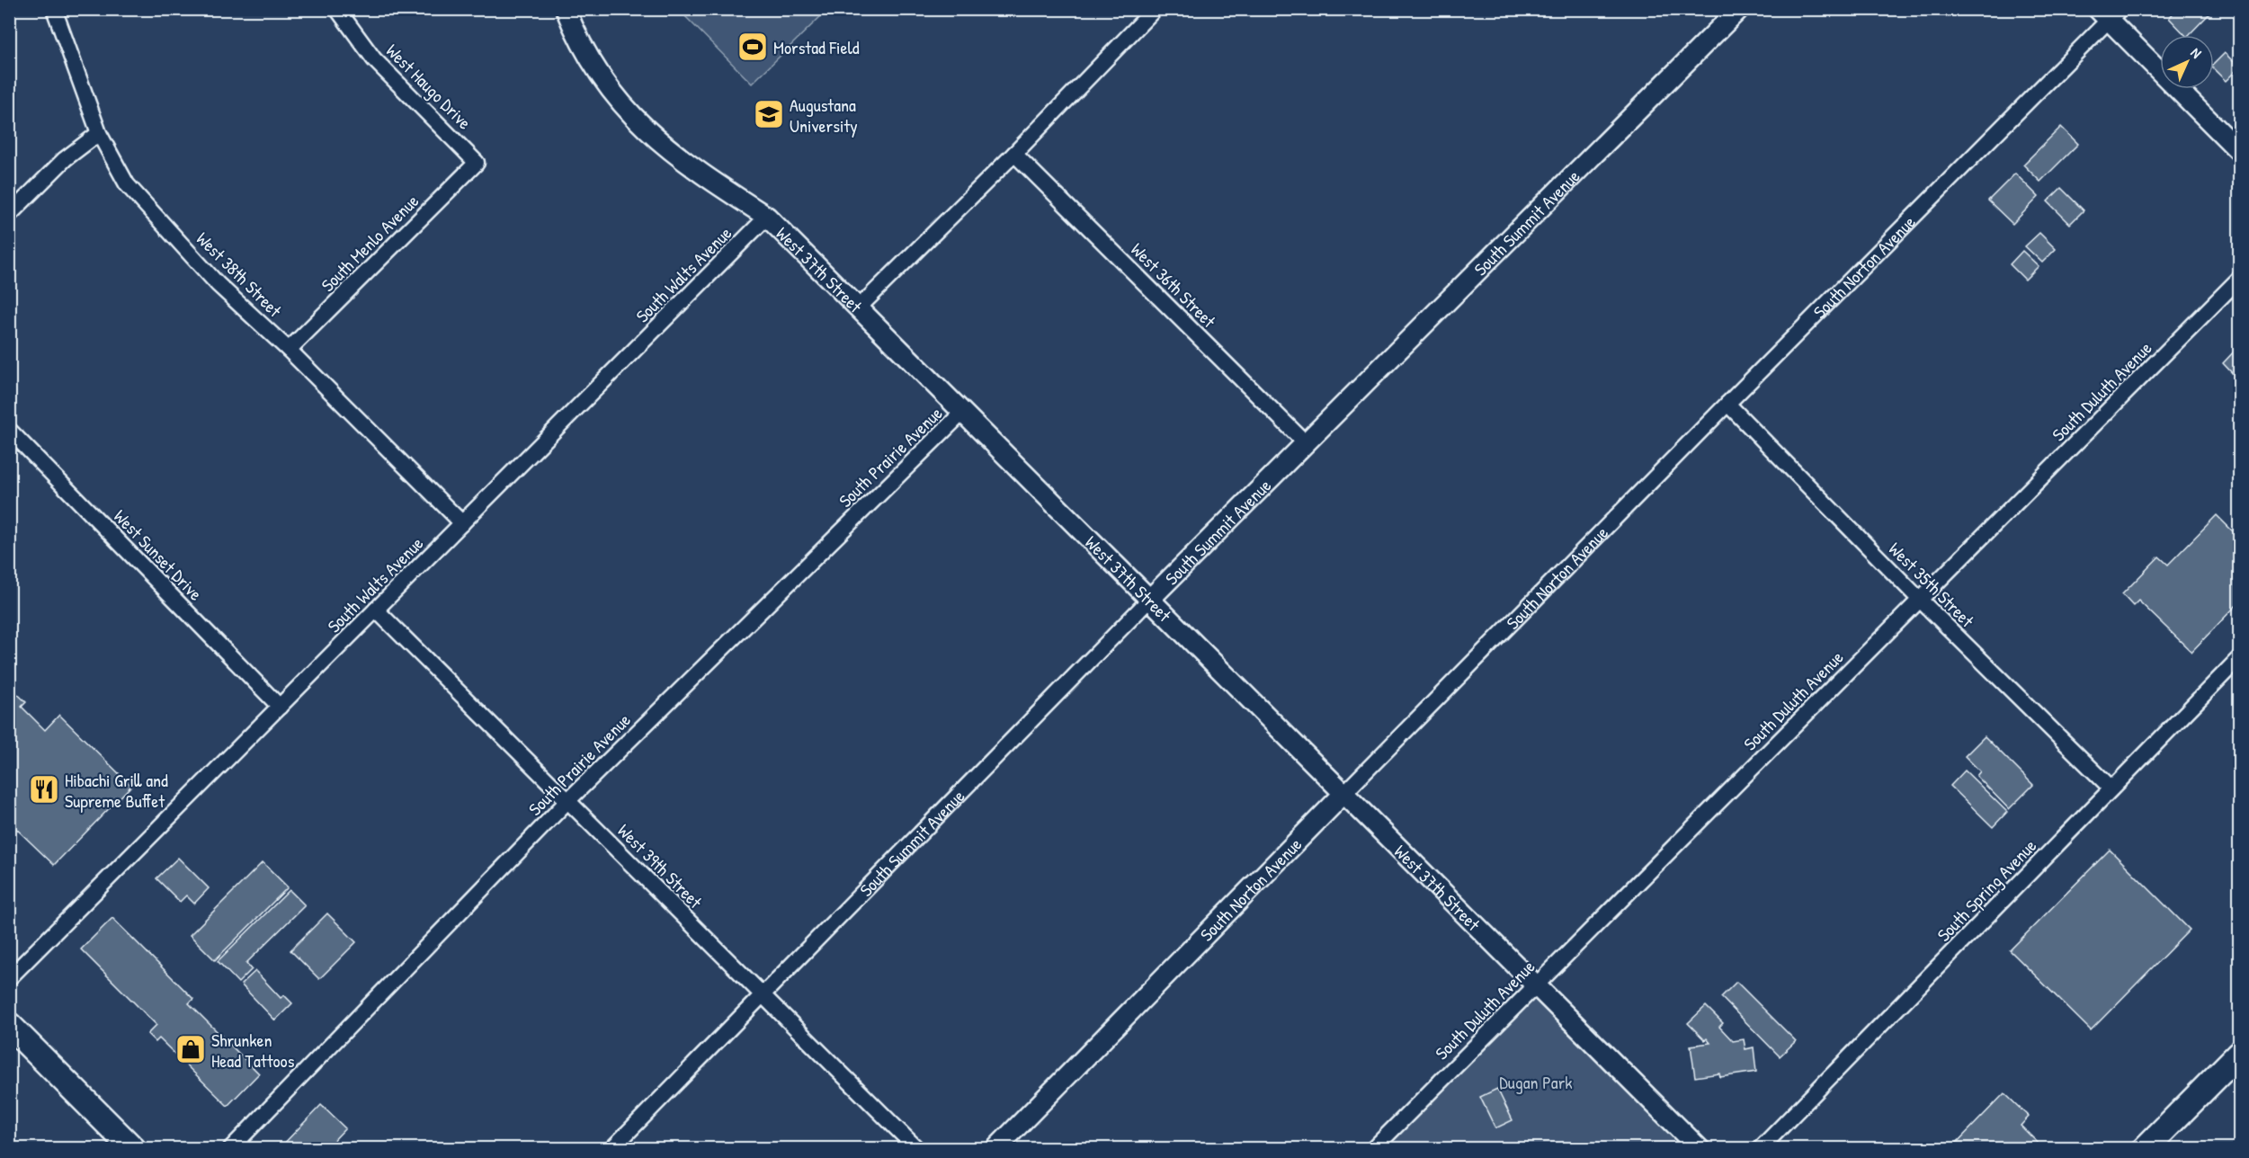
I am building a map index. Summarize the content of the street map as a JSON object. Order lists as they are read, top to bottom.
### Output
{
  "streets": {
    "street": [
      "West Haugo Drive",
      "South Summit Avenue",
      "South Menlo Avenue",
      "South Norton Avenue",
      "West 37th Street",
      "West 38th Street",
      "South Walts Avenue",
      "West 36th Street",
      "South Duluth Avenue",
      "South Prairie Avenue",
      "West Sunset Drive",
      "West 35th Street",
      "West 39th Street",
      "South Spring Avenue"
    ]
  },
  "crossings": [
    ["West Haugo Drive", "South Menlo Avenue"],
    ["South Summit Avenue", "West 37th Street"],
    ["South Summit Avenue", "West 36th Street"],
    ["South Summit Avenue", "West 39th Street"],
    ["South Menlo Avenue", "West 38th Street"],
    ["South Norton Avenue", "West 37th Street"],
    ["South Norton Avenue", "West 35th Street"],
    ["West 37th Street", "South Walts Avenue"],
    ["West 37th Street", "South Duluth Avenue"],
    ["West 37th Street", "South Prairie Avenue"],
    ["West 38th Street", "South Walts Avenue"],
    ["South Walts Avenue", "West Sunset Drive"],
    ["South Walts Avenue", "West 39th Street"],
    ["South Duluth Avenue", "West 35th Street"],
    ["South Prairie Avenue", "West 39th Street"],
    ["West 35th Street", "South Spring Avenue"]
  ],
  "parks": ["Dugan Park"],
  "places": {
    "sports": ["Morstad Field"],
    "school or university": ["Augustana University"],
    "restaurant": ["Hibachi Grill and Supreme Buffet"],
    "shop": ["Shrunken Head Tattoos"]
  },
  "north": "top right"
}
